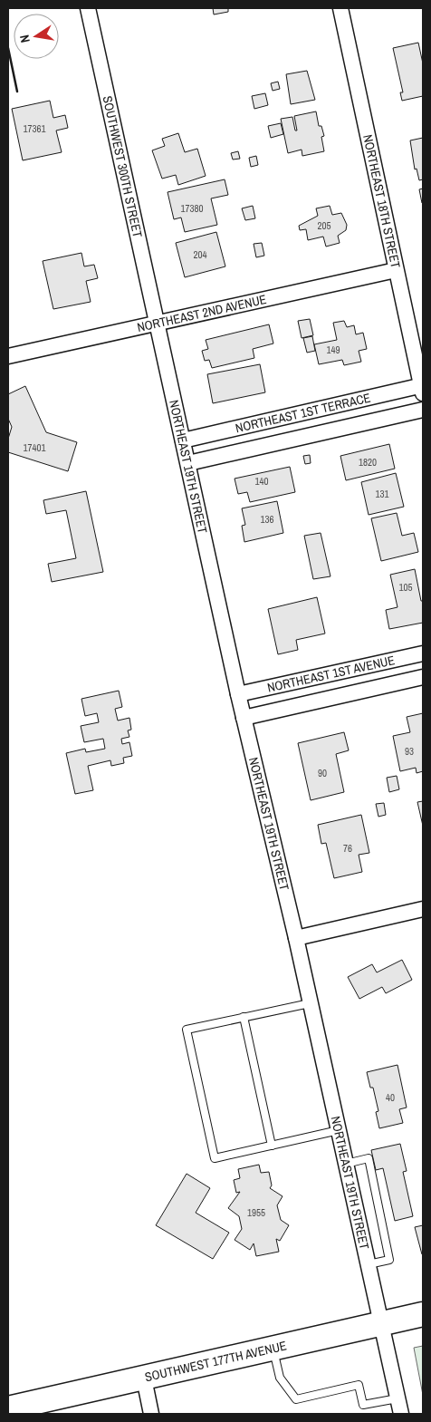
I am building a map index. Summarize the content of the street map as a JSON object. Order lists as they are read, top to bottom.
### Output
{
  "streets": {
    "highway": ["SOUTHWEST 177TH AVENUE"],
    "street": [
      "SOUTHWEST 300TH STREET",
      "NORTHEAST 18TH STREET",
      "NORTHEAST 2ND AVENUE",
      "NORTHEAST 1ST TERRACE",
      "NORTHEAST 19TH STREET",
      "NORTHEAST 1ST AVENUE"
    ]
  },
  "crossings": [
    ["SOUTHWEST 300TH STREET", "NORTHEAST 2ND AVENUE"],
    ["SOUTHWEST 300TH STREET", "NORTHEAST 19TH STREET"],
    ["NORTHEAST 18TH STREET", "NORTHEAST 2ND AVENUE"],
    ["NORTHEAST 18TH STREET", "NORTHEAST 1ST TERRACE"],
    ["NORTHEAST 2ND AVENUE", "NORTHEAST 19TH STREET"],
    ["NORTHEAST 1ST TERRACE", "NORTHEAST 19TH STREET"],
    ["NORTHEAST 19TH STREET", "NORTHEAST 1ST AVENUE"],
    ["NORTHEAST 19TH STREET", "SOUTHWEST 177TH AVENUE"]
  ],
  "house_numbers": [
    "17361",
    "17380",
    "205",
    "204",
    "149",
    "17401",
    "1820",
    "140",
    "131",
    "136",
    "105",
    "93",
    "90",
    "76",
    "40",
    "1955"
  ],
  "north": "left"
}
